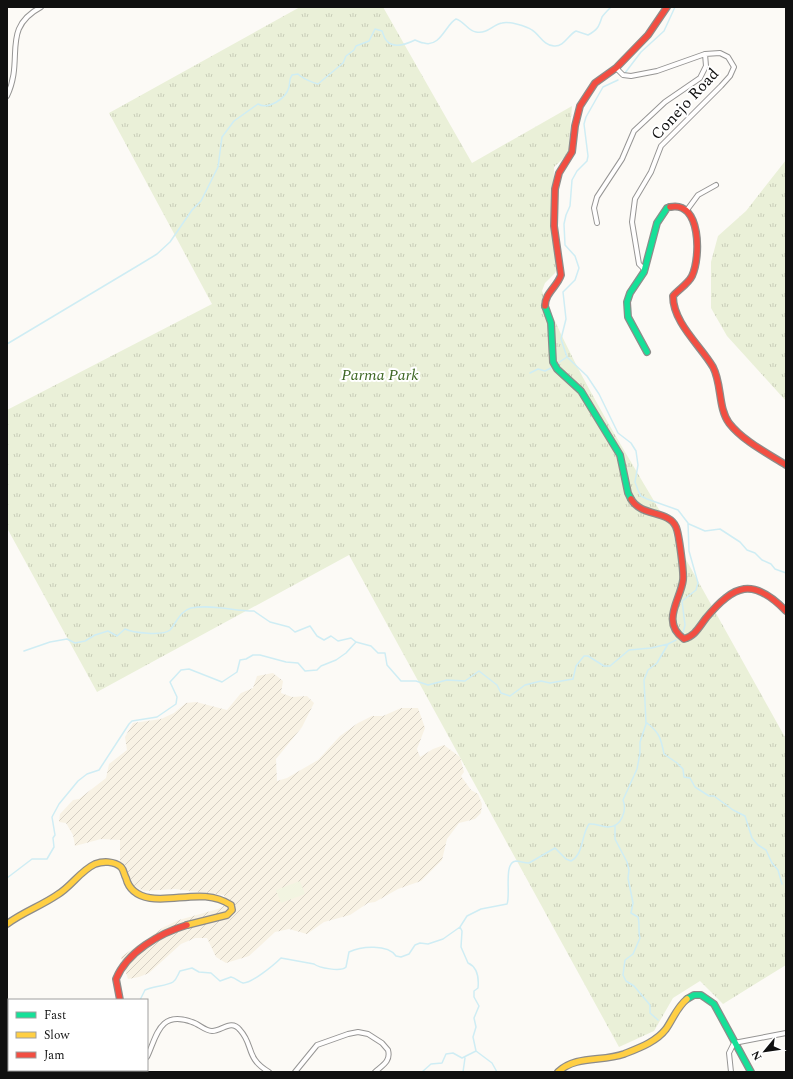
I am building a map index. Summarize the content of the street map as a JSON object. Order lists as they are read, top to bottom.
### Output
{
  "streets": {
    "street": ["Conejo Road"]
  },
  "parks": ["Parma Park"],
  "legend": ["Fast", "Slow", "Jam"],
  "north": "bottom left"
}
